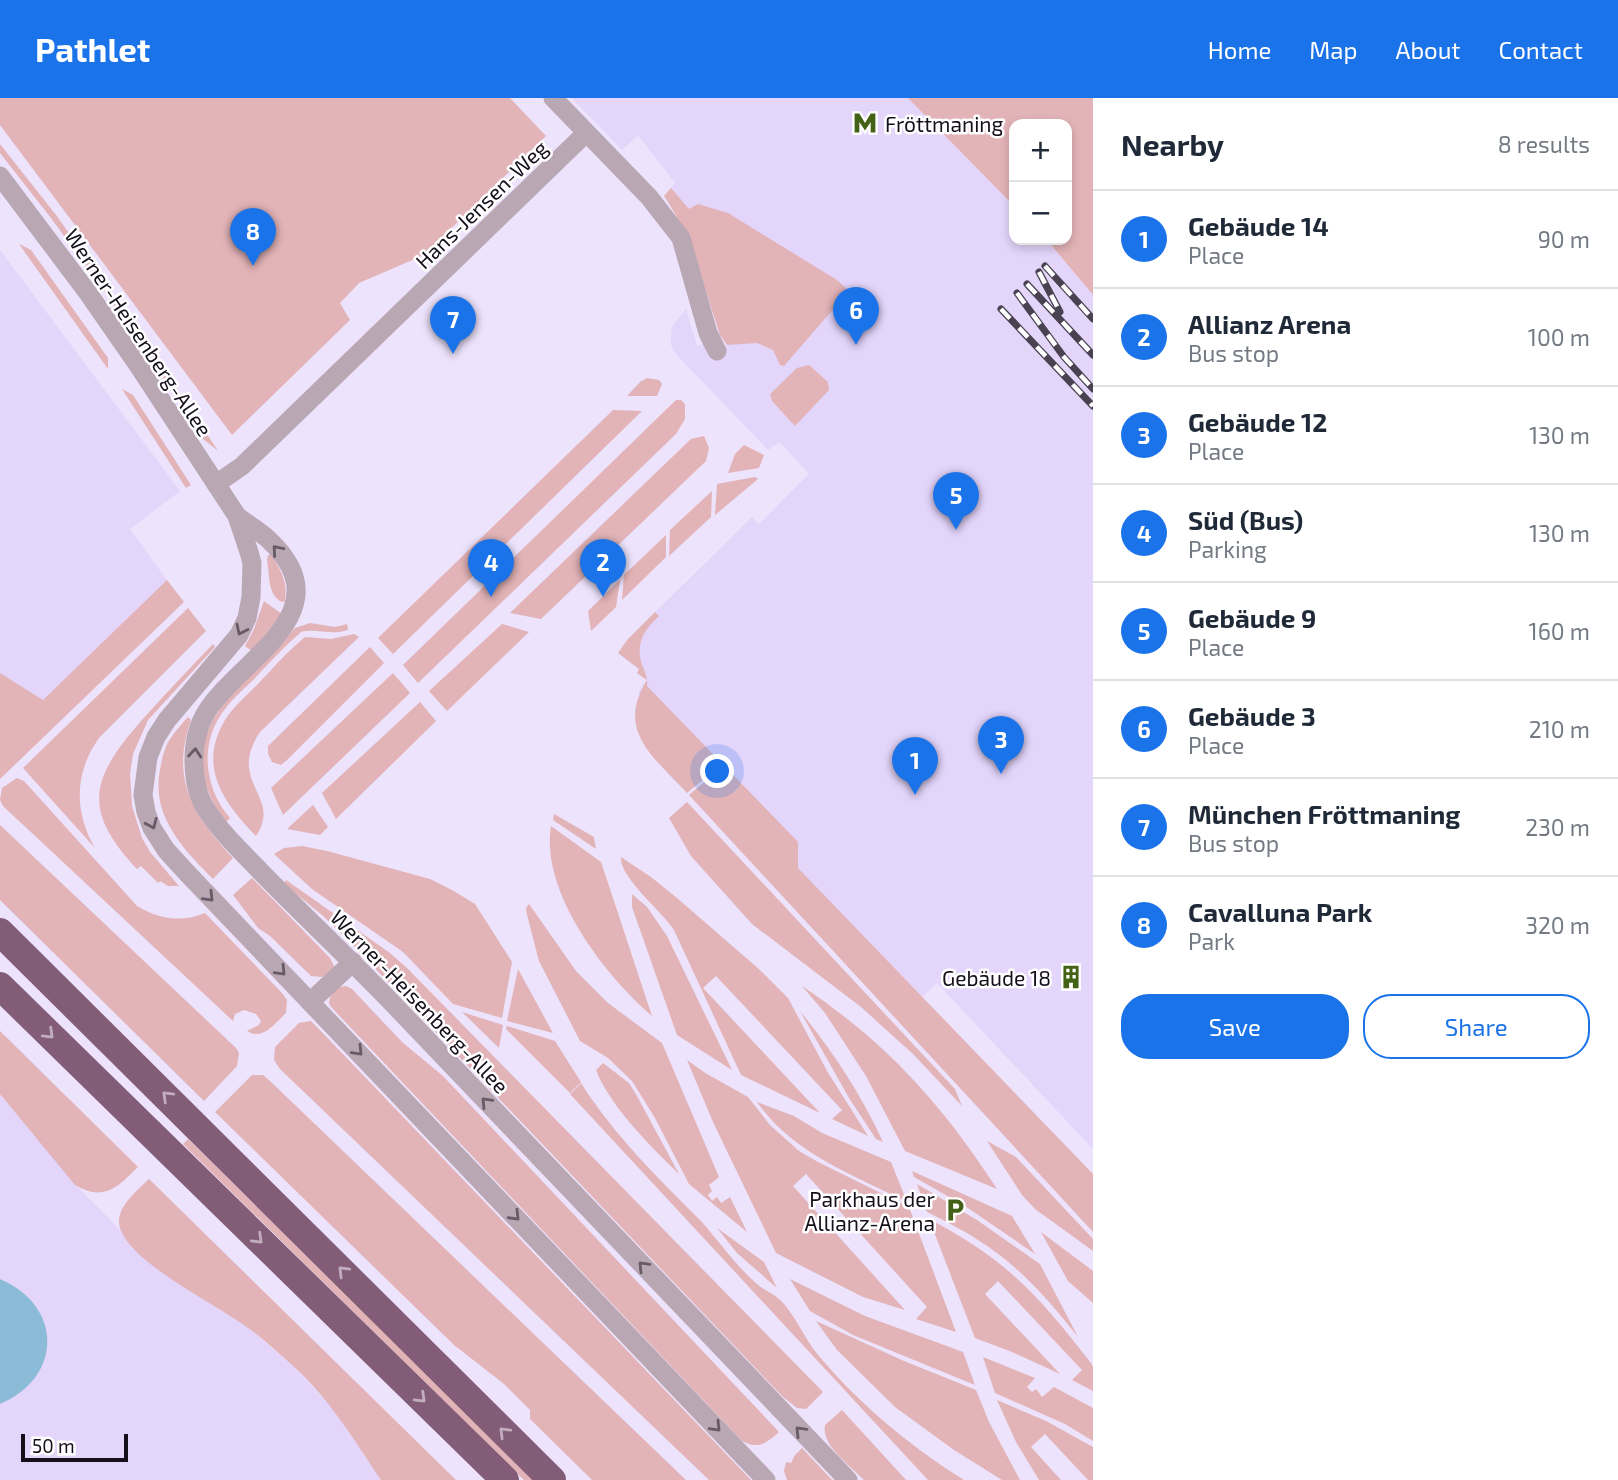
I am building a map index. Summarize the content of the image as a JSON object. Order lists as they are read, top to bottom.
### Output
{
  "streets": {
    "street": ["Hans-Jensen-Weg", "Werner-Heisenberg-Allee"]
  },
  "crossings": [
    ["Hans-Jensen-Weg", "Werner-Heisenberg-Allee"]
  ],
  "places": {
    "metro station": ["Fröttmaning"],
    "building": ["Gebäude 18"],
    "parking": ["Parkhaus der Allianz-Arena"]
  },
  "scale_bar": "50 m",
  "page": {
    "header": "Pathlet",
    "nav": [
      "Home",
      "Map",
      "About",
      "Contact"
    ],
    "heading": ["Nearby", "8 results"],
    "map_buttons": ["+", "−"],
    "list": [
      {
        "mark": "1",
        "name": "Gebäude 14",
        "note": "Place",
        "value": "90 m"
      },
      {
        "mark": "2",
        "name": "Allianz Arena",
        "note": "Bus stop",
        "value": "100 m"
      },
      {
        "mark": "3",
        "name": "Gebäude 12",
        "note": "Place",
        "value": "130 m"
      },
      {
        "mark": "4",
        "name": "Süd (Bus)",
        "note": "Parking",
        "value": "130 m"
      },
      {
        "mark": "5",
        "name": "Gebäude 9",
        "note": "Place",
        "value": "160 m"
      },
      {
        "mark": "6",
        "name": "Gebäude 3",
        "note": "Place",
        "value": "210 m"
      },
      {
        "mark": "7",
        "name": "München Fröttmaning",
        "note": "Bus stop",
        "value": "230 m"
      },
      {
        "mark": "8",
        "name": "Cavalluna Park",
        "note": "Park",
        "value": "320 m"
      }
    ],
    "pins": [
      "8",
      "6",
      "7",
      "5",
      "2",
      "4",
      "3",
      "1"
    ],
    "buttons": ["Save", "Share"],
    "scale": "50 m"
  }
}
